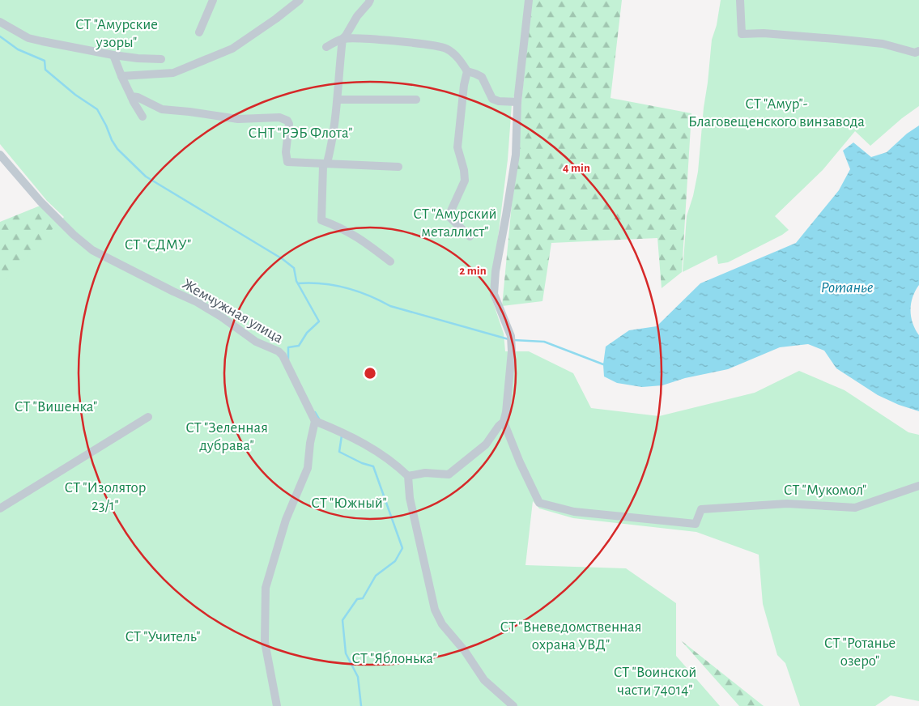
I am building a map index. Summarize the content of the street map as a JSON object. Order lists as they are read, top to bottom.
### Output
{
  "streets": {
    "street": ["Жемчужная улица"]
  },
  "water": ["Ротанье"],
  "parks": [
    "СТ \"Амурские узоры\"",
    "СТ \"Амур\"- Благовещенского винзавода",
    "СНТ \"РЭБ Флота\"",
    "СТ \"Амурский металлист\"",
    "СТ \"СДМУ\"",
    "СТ \"Вишенка\"",
    "СТ \"Зеленная дубрава\"",
    "СТ \"Изолятор 23/1\"",
    "СТ \"Мукомол\"",
    "СТ \"Южный\"",
    "СТ \"Вневедомственная охрана УВД\"",
    "СТ \"Учитель\"",
    "СТ \"Ротанье озеро\"",
    "СТ \"Яблонька\"",
    "СТ \"Воинской части 74014\""
  ],
  "rings": ["4 min", "2 min"]
}
